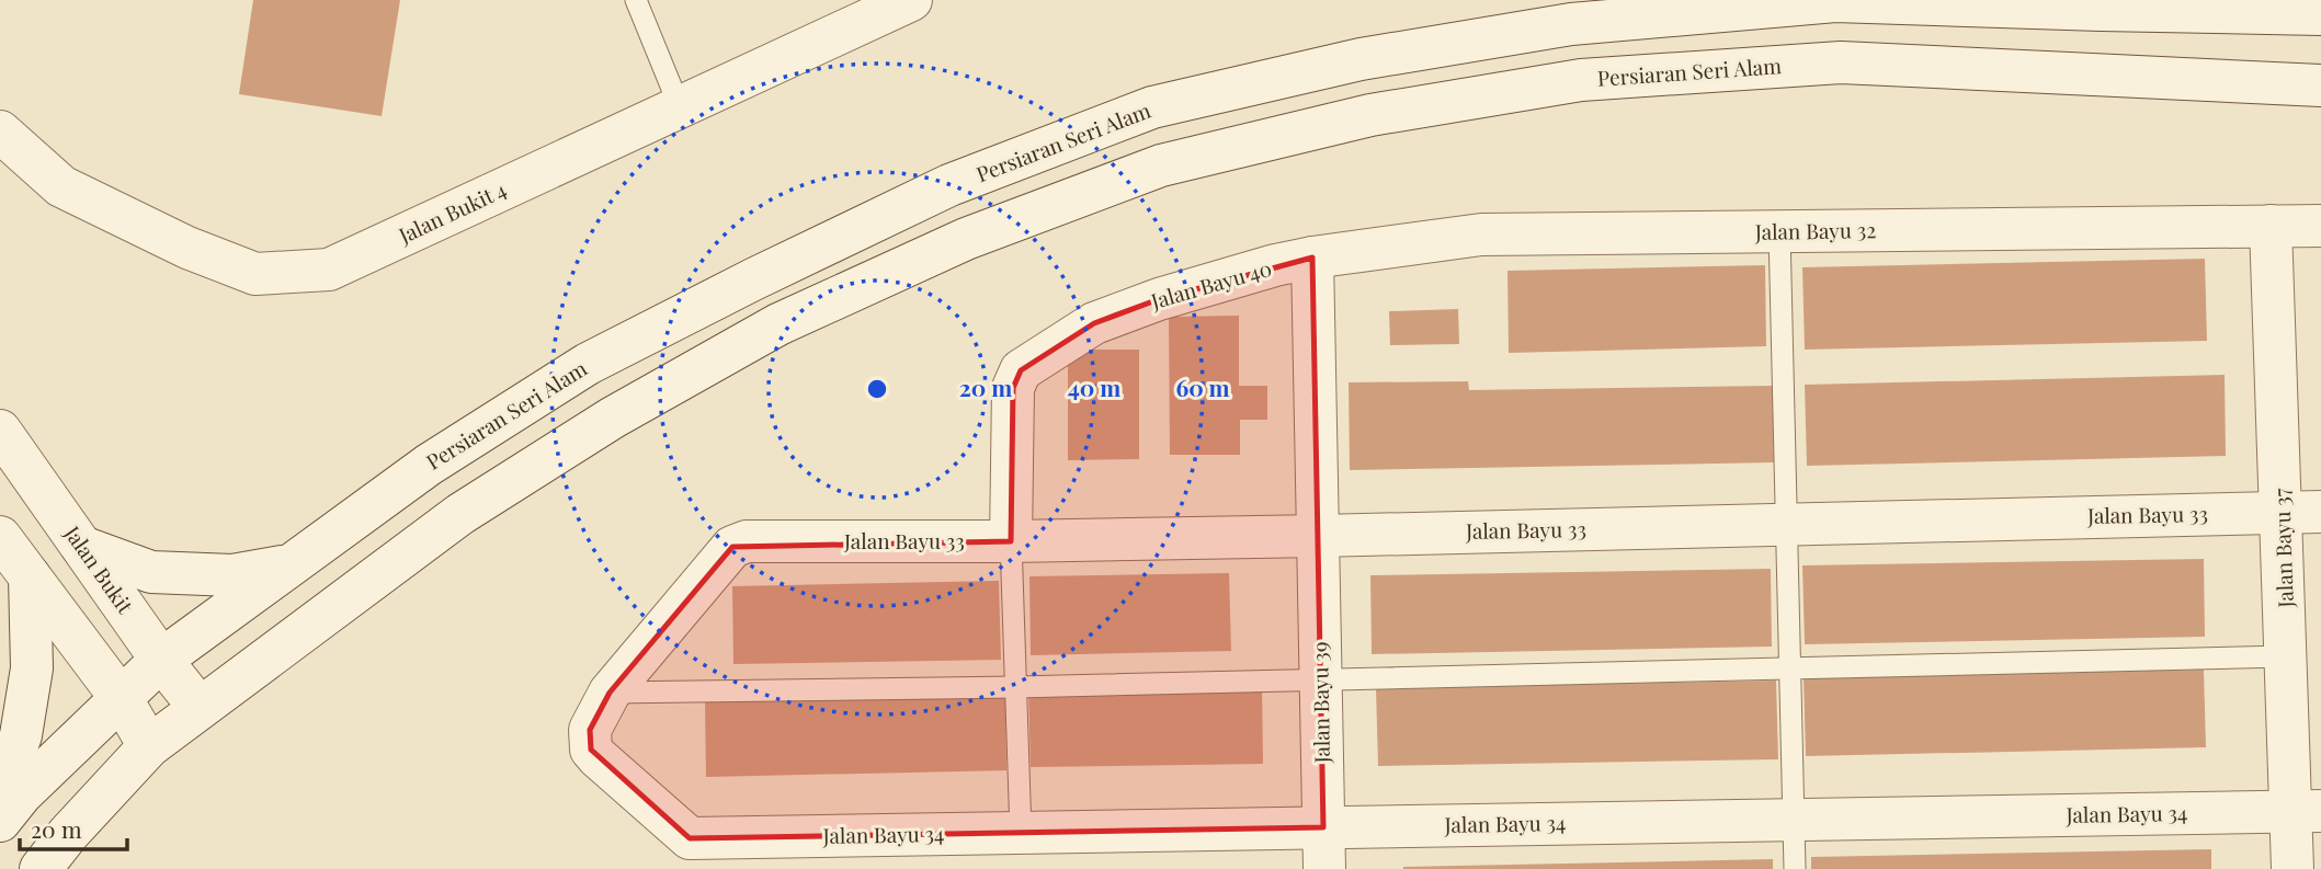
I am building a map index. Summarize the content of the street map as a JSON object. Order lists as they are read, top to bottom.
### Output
{
  "streets": {
    "street": [
      "Persiaran Seri Alam",
      "Jalan Bukit 4",
      "Jalan Bayu 32",
      "Jalan Bayu 40",
      "Jalan Bayu 33",
      "Jalan Bayu 37",
      "Jalan Bukit",
      "Jalan Bayu 39",
      "Jalan Bayu 34"
    ]
  },
  "crossings": [
    ["Persiaran Seri Alam", "Jalan Bukit"],
    ["Jalan Bayu 32", "Jalan Bayu 40"],
    ["Jalan Bayu 32", "Jalan Bayu 37"],
    ["Jalan Bayu 40", "Jalan Bayu 33"],
    ["Jalan Bayu 33", "Jalan Bayu 37"],
    ["Jalan Bayu 33", "Jalan Bayu 39"],
    ["Jalan Bayu 33", "Jalan Bayu 34"],
    ["Jalan Bayu 37", "Jalan Bayu 34"],
    ["Jalan Bayu 39", "Jalan Bayu 34"]
  ],
  "scale_bar": "20 m",
  "rings": ["20 m", "40 m", "60 m"]
}
